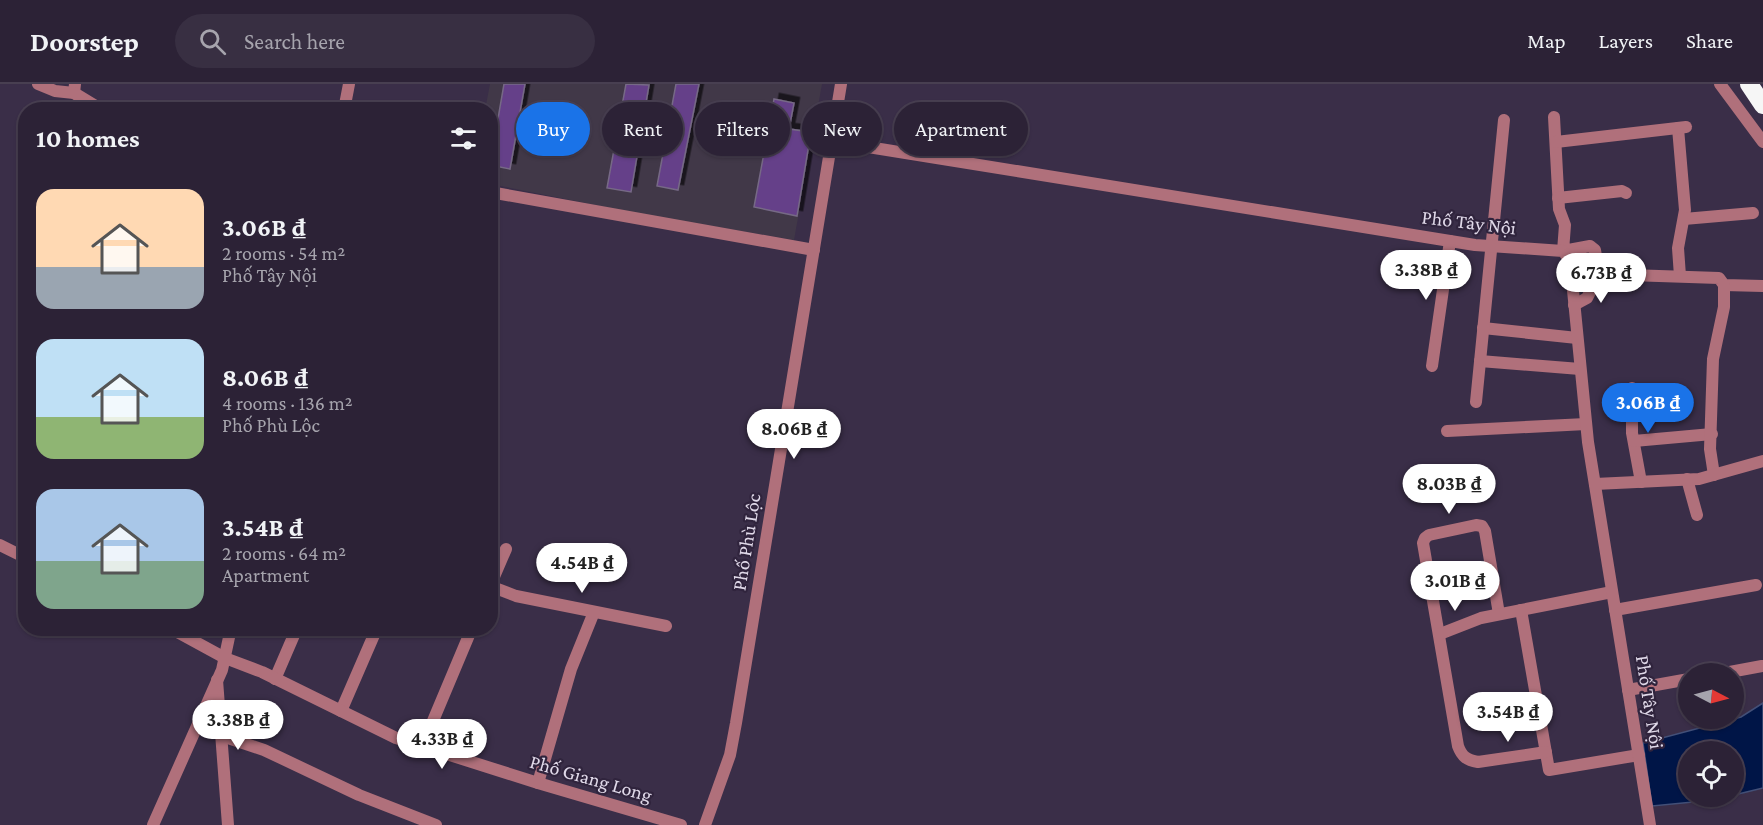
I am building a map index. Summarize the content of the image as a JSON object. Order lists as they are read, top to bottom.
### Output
{
  "streets": {
    "street": ["Phố Tây Nội", "Phố Phù Lộc", "Phố Giang Long"]
  },
  "north": "right",
  "page": {
    "header": "Doorstep",
    "search": "Search here",
    "nav": ["Map", "Layers", "Share"],
    "chip": [
      "Buy",
      "Rent",
      "Filters",
      "New",
      "Apartment"
    ],
    "heading": "10 homes",
    "list": [
      {
        "name": "3.06B ₫",
        "note": "2 rooms · 54 m² · Phố Tây Nội"
      },
      {
        "name": "8.06B ₫",
        "note": "4 rooms · 136 m² · Phố Phù Lộc"
      },
      {
        "name": "3.54B ₫",
        "note": "2 rooms · 64 m² · Apartment"
      }
    ],
    "price": [
      "3.38B ₫",
      "6.73B ₫",
      "3.06B ₫",
      "8.06B ₫",
      "8.03B ₫",
      "4.54B ₫",
      "3.01B ₫",
      "3.54B ₫",
      "3.38B ₫",
      "4.33B ₫"
    ]
  }
}
